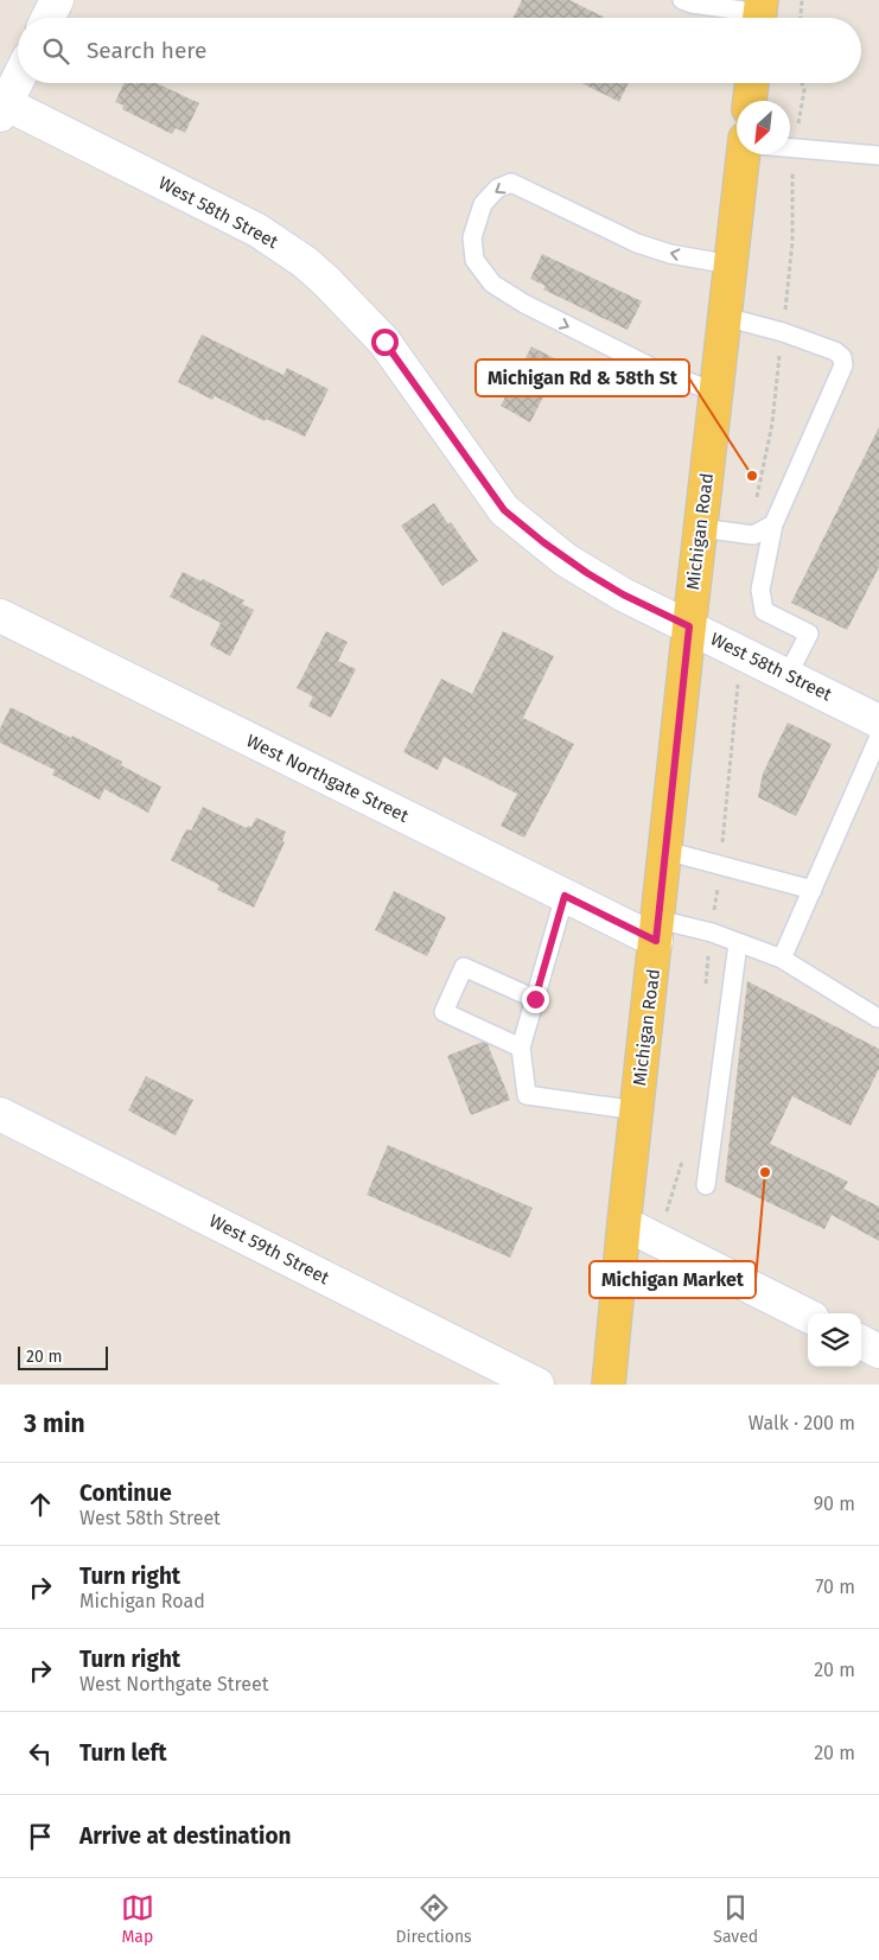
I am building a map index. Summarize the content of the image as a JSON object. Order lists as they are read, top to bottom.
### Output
{
  "streets": {
    "main road": ["Michigan Road"],
    "street": ["West 58th Street", "West Northgate Street", "West 59th Street"]
  },
  "crossings": [
    ["West 58th Street", "Michigan Road"],
    ["Michigan Road", "West Northgate Street"]
  ],
  "places": ["Michigan Rd & 58th St", "Michigan Market"],
  "scale_bar": "20 m",
  "north": "bottom left",
  "page": {
    "search": "Search here",
    "scale": "20 m",
    "heading": ["3 min", "Walk · 200 m"],
    "list": [
      ["Continue", "West 58th Street", "90 m"],
      ["Turn right", "Michigan Road", "70 m"],
      ["Turn right", "West Northgate Street", "20 m"],
      ["Turn left", "20 m"],
      "Arrive at destination"
    ],
    "nav": ["Map", "Directions", "Saved"]
  }
}
